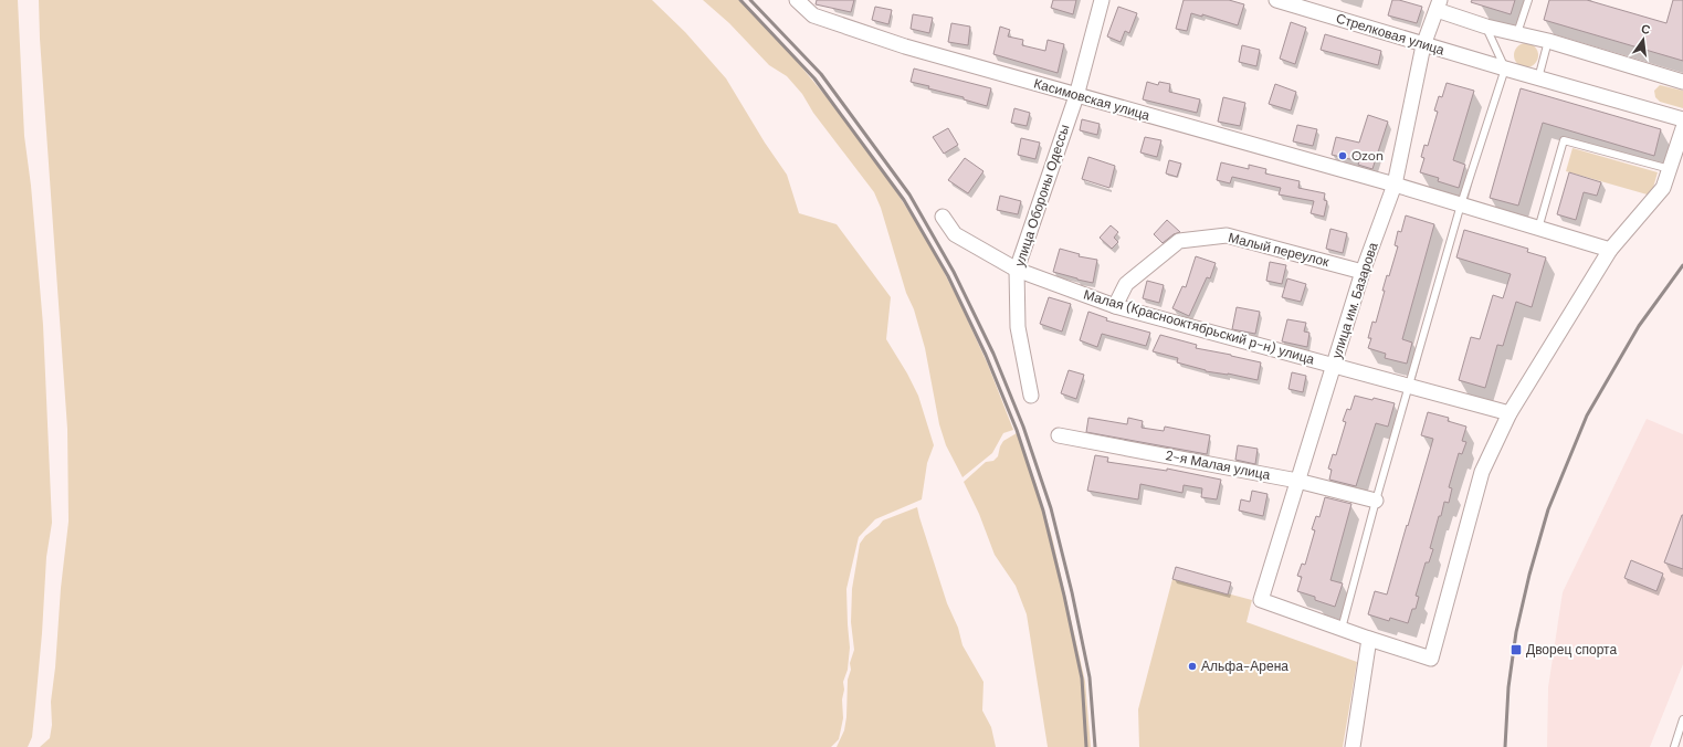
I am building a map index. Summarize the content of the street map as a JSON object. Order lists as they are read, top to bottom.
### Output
{
  "streets": {
    "street": [
      "Стрелковая улица",
      "Касимовская улица",
      "улица Обороны Одессы",
      "Малый переулок",
      "улица им. Базарова",
      "Малая (Краснооктябрьский р-н) улица",
      "2-я Малая улица"
    ]
  },
  "crossings": [
    ["Стрелковая улица", "улица им. Базарова"],
    ["Касимовская улица", "улица Обороны Одессы"],
    ["Касимовская улица", "улица им. Базарова"],
    ["улица Обороны Одессы", "Малая (Краснооктябрьский р-н) улица"],
    ["Малый переулок", "улица им. Базарова"],
    ["Малый переулок", "Малая (Краснооктябрьский р-н) улица"],
    ["улица им. Базарова", "Малая (Краснооктябрьский р-н) улица"],
    ["улица им. Базарова", "2-я Малая улица"]
  ],
  "places": {
    "other": ["Ozon", "Альфа-Арена"],
    "transit": ["Дворец спорта"]
  },
  "north": "top"
}
